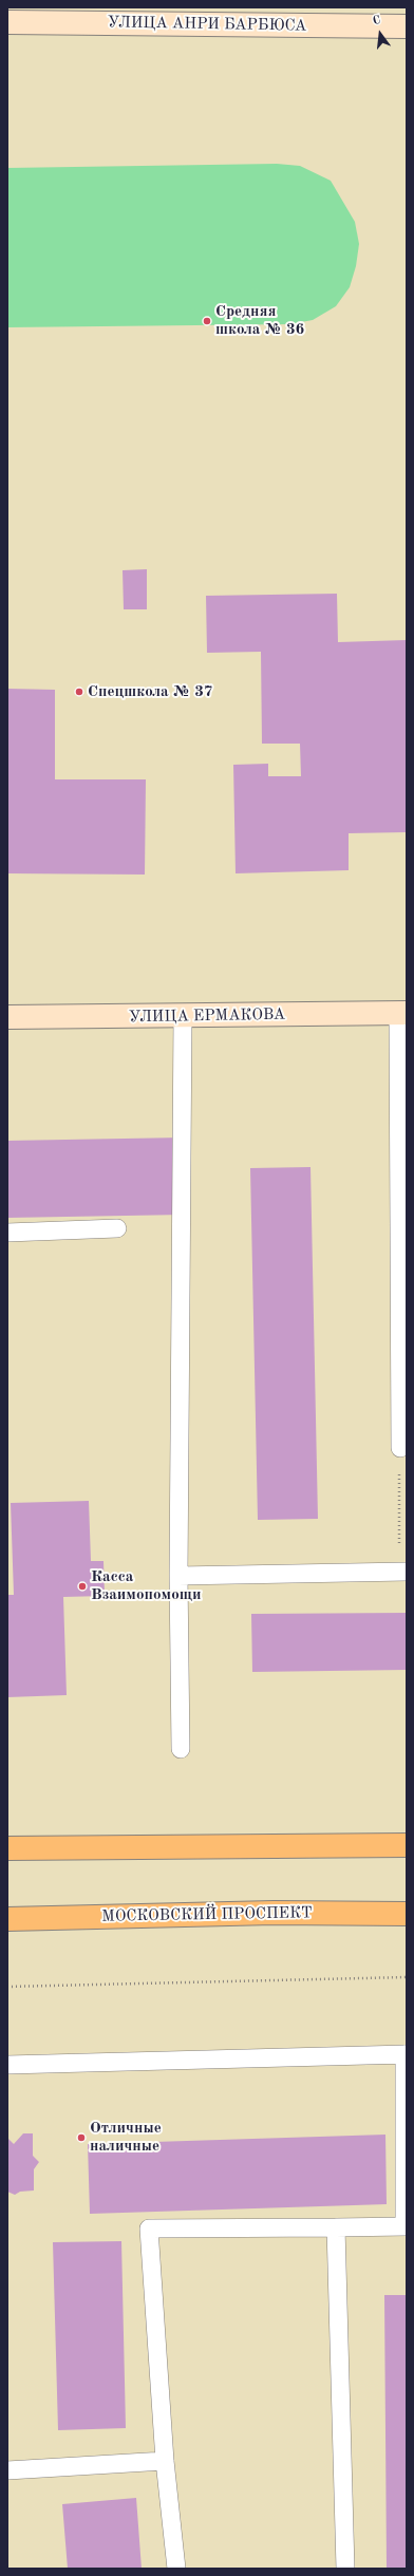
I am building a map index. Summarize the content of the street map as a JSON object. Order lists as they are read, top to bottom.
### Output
{
  "streets": {
    "main road": ["МОСКОВСКИЙ ПРОСПЕКТ"],
    "street": ["УЛИЦА АНРИ БАРБЮСА", "УЛИЦА ЕРМАКОВА"]
  },
  "places": [
    "Средняя школа № 36",
    "Спецшкола № 37",
    "Касса Взаимопомощи",
    "Отличные наличные"
  ],
  "north": "top"
}
